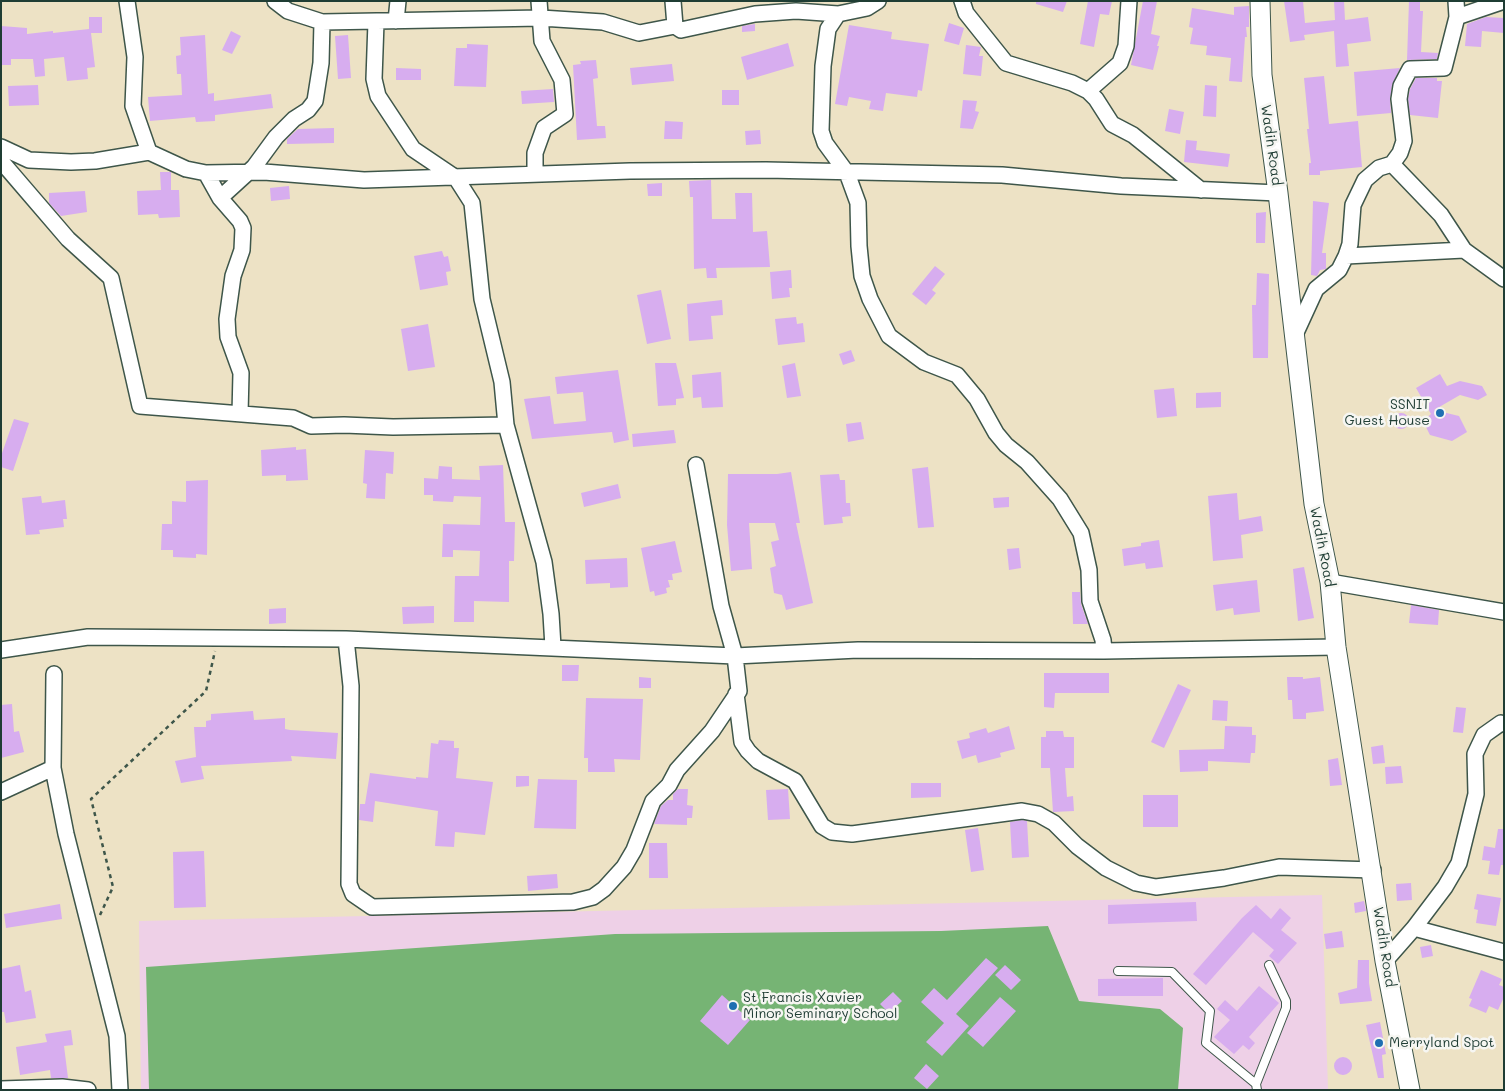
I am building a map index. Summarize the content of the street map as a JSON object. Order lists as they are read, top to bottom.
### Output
{
  "streets": {
    "street": ["Wadih Road"]
  },
  "places": ["SSNIT Guest House", "St Francis Xavier Minor Seminary School", "Merryland Spot"]
}
